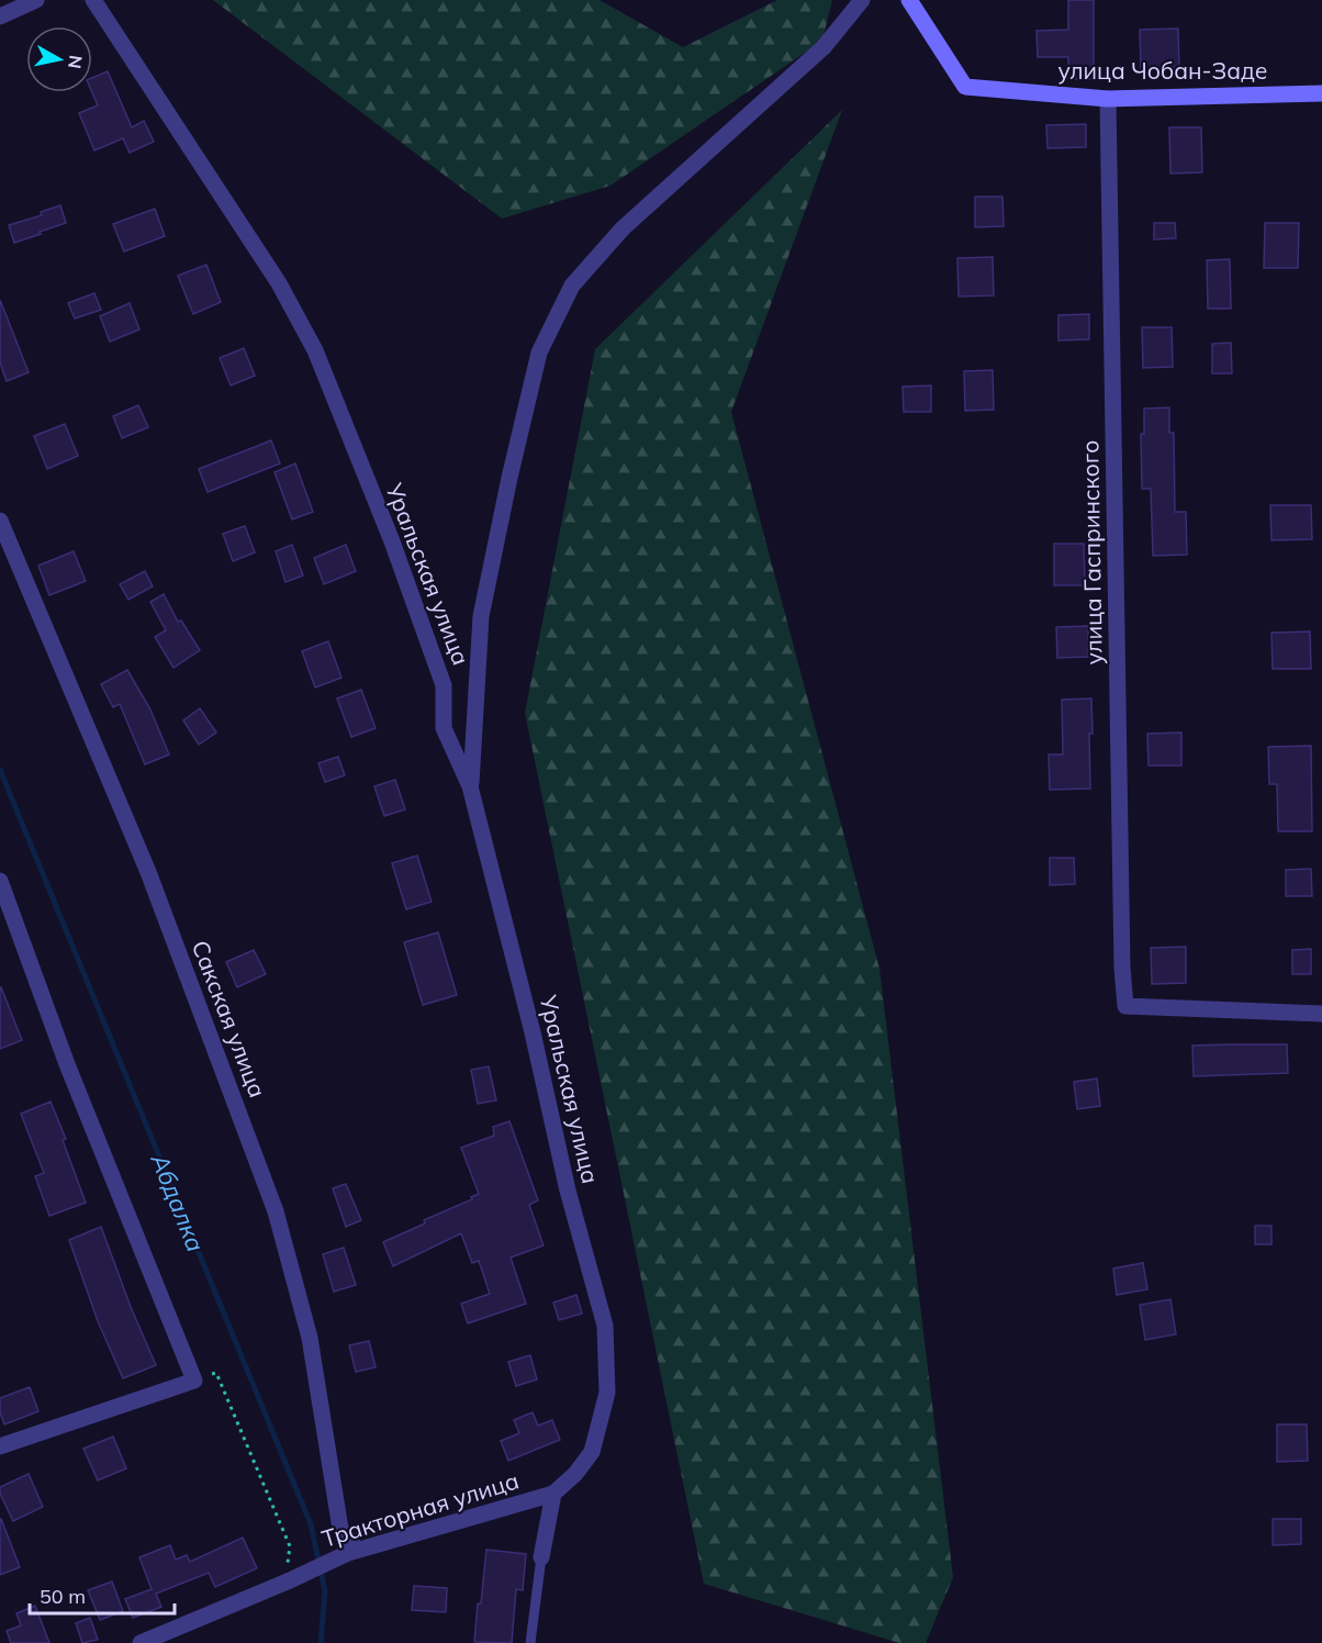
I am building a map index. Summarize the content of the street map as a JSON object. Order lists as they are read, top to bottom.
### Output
{
  "streets": {
    "main road": ["улица Чобан-Заде"],
    "street": [
      "улица Гаспринского",
      "Уральская улица",
      "Сакская улица",
      "Тракторная улица"
    ]
  },
  "crossings": [
    ["улица Чобан-Заде", "улица Гаспринского"],
    ["Уральская улица", "Тракторная улица"],
    ["Сакская улица", "Тракторная улица"]
  ],
  "water": ["Абдалка"],
  "scale_bar": "50 m",
  "north": "right"
}
